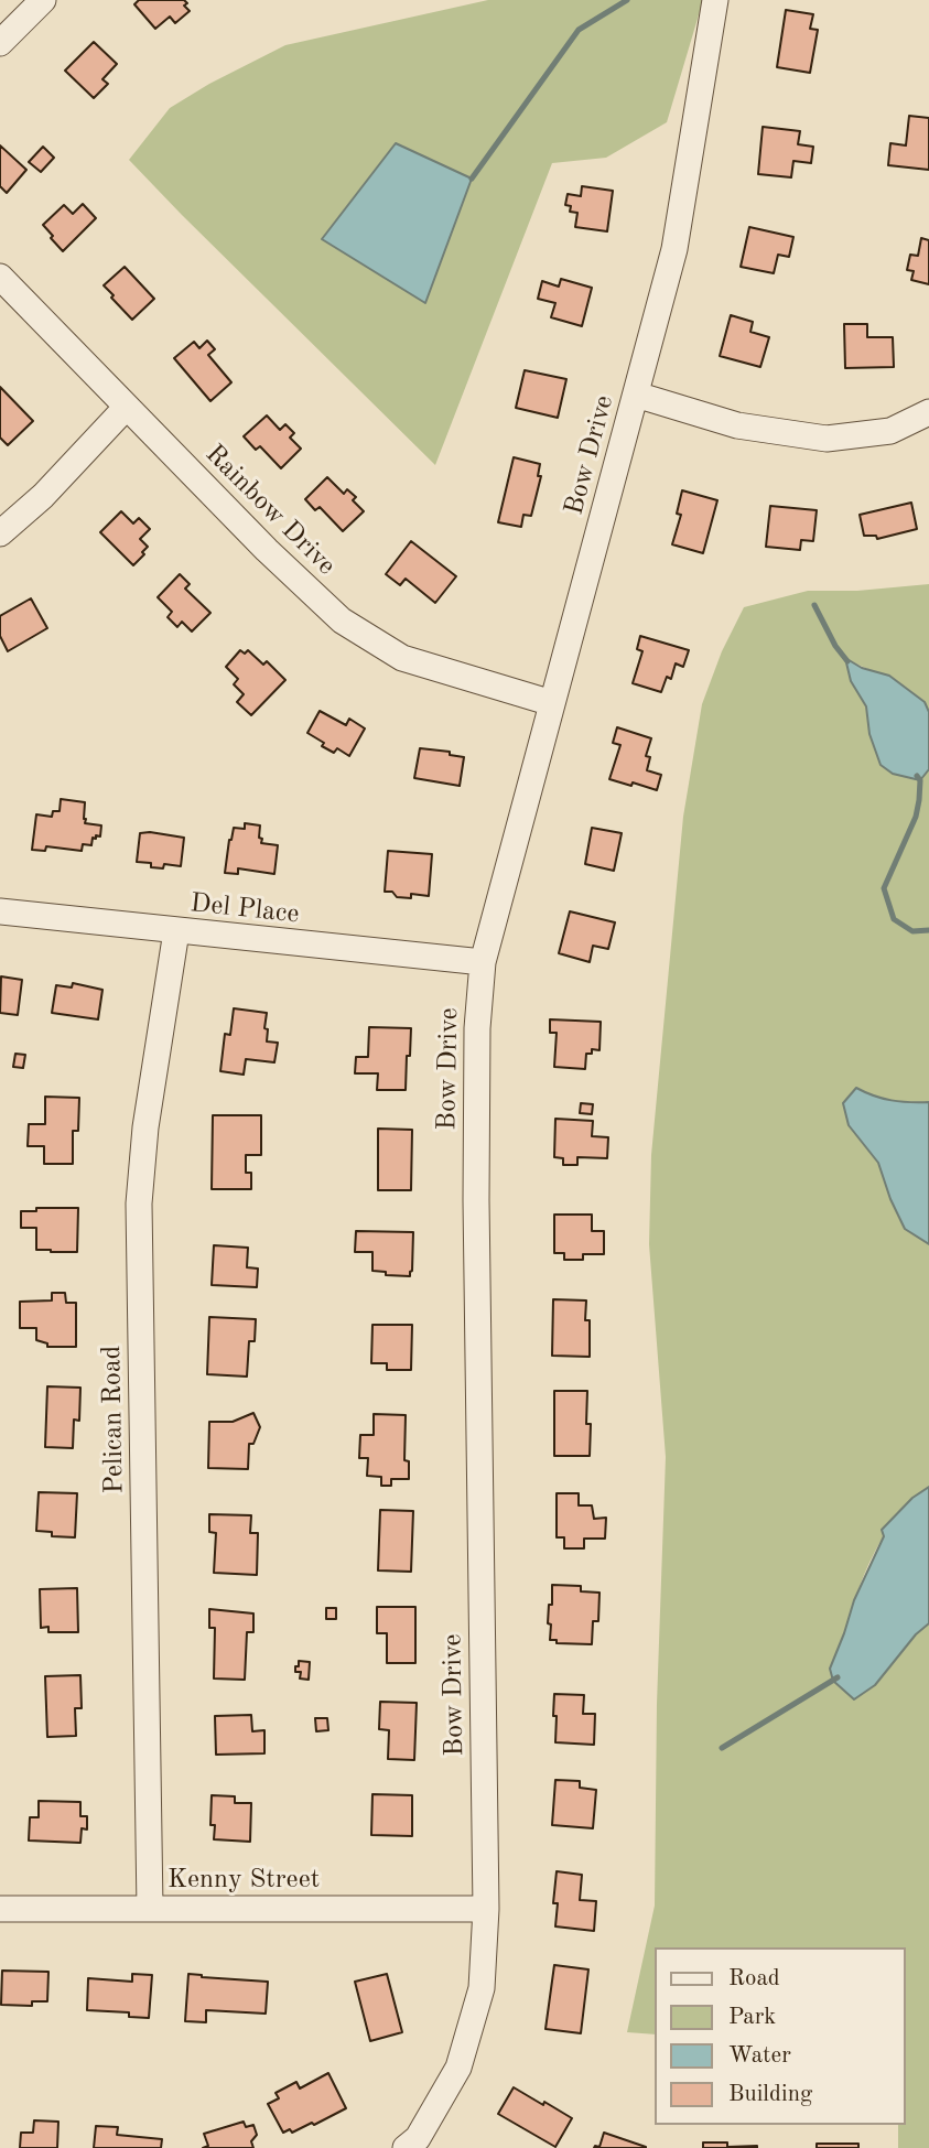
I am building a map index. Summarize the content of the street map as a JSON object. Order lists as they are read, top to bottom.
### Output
{
  "streets": {
    "street": [
      "Bow Drive",
      "Rainbow Drive",
      "Del Place",
      "Pelican Road",
      "Kenny Street"
    ]
  },
  "crossings": [
    ["Bow Drive", "Rainbow Drive"],
    ["Bow Drive", "Del Place"],
    ["Bow Drive", "Kenny Street"],
    ["Del Place", "Pelican Road"],
    ["Pelican Road", "Kenny Street"]
  ],
  "legend": [
    "Road",
    "Park",
    "Water",
    "Building"
  ]
}
